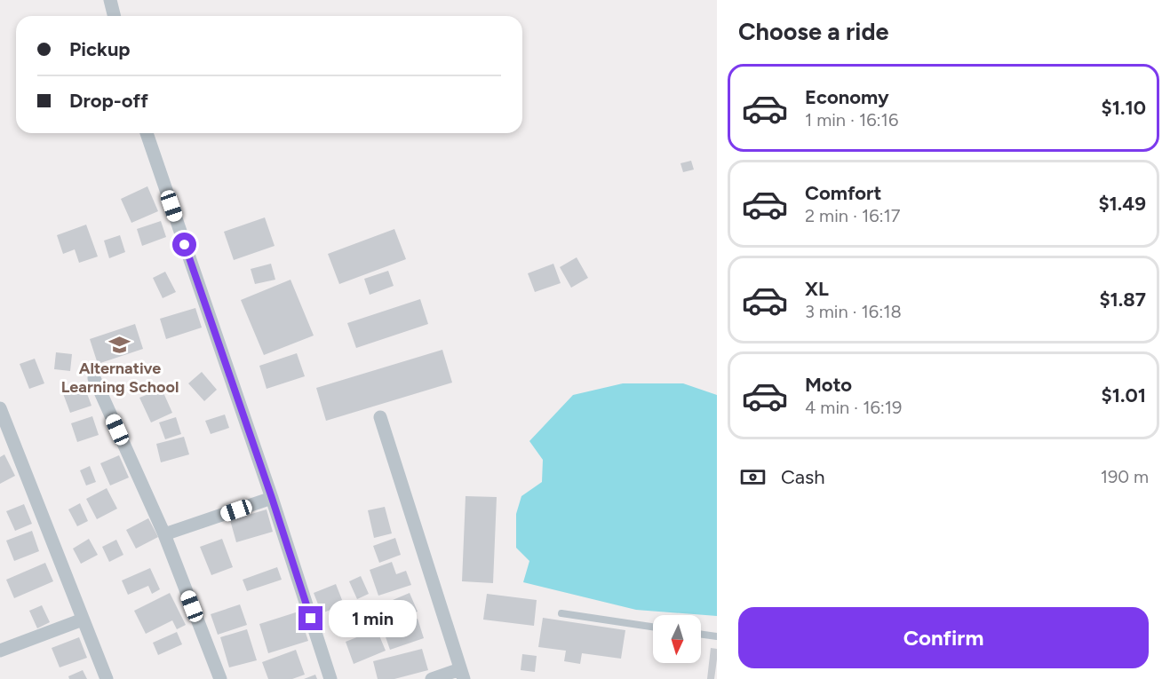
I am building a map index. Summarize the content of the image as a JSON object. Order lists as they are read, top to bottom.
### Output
{
  "places": {
    "school or university": ["Alternative Learning School"]
  },
  "north": "bottom",
  "page": {
    "heading": "Choose a ride",
    "banner": ["Pickup", "Drop-off"],
    "list": [
      {
        "name": "Economy",
        "note": "1 min · 16:16",
        "value": "$1.10"
      },
      {
        "name": "Comfort",
        "note": "2 min · 16:17",
        "value": "$1.49"
      },
      {
        "name": "XL",
        "note": "3 min · 16:18",
        "value": "$1.87"
      },
      {
        "name": "Moto",
        "note": "4 min · 16:19",
        "value": "$1.01"
      }
    ],
    "pay": ["Cash", "190 m"],
    "buttons": "Confirm",
    "bubble": "1 min"
  }
}
